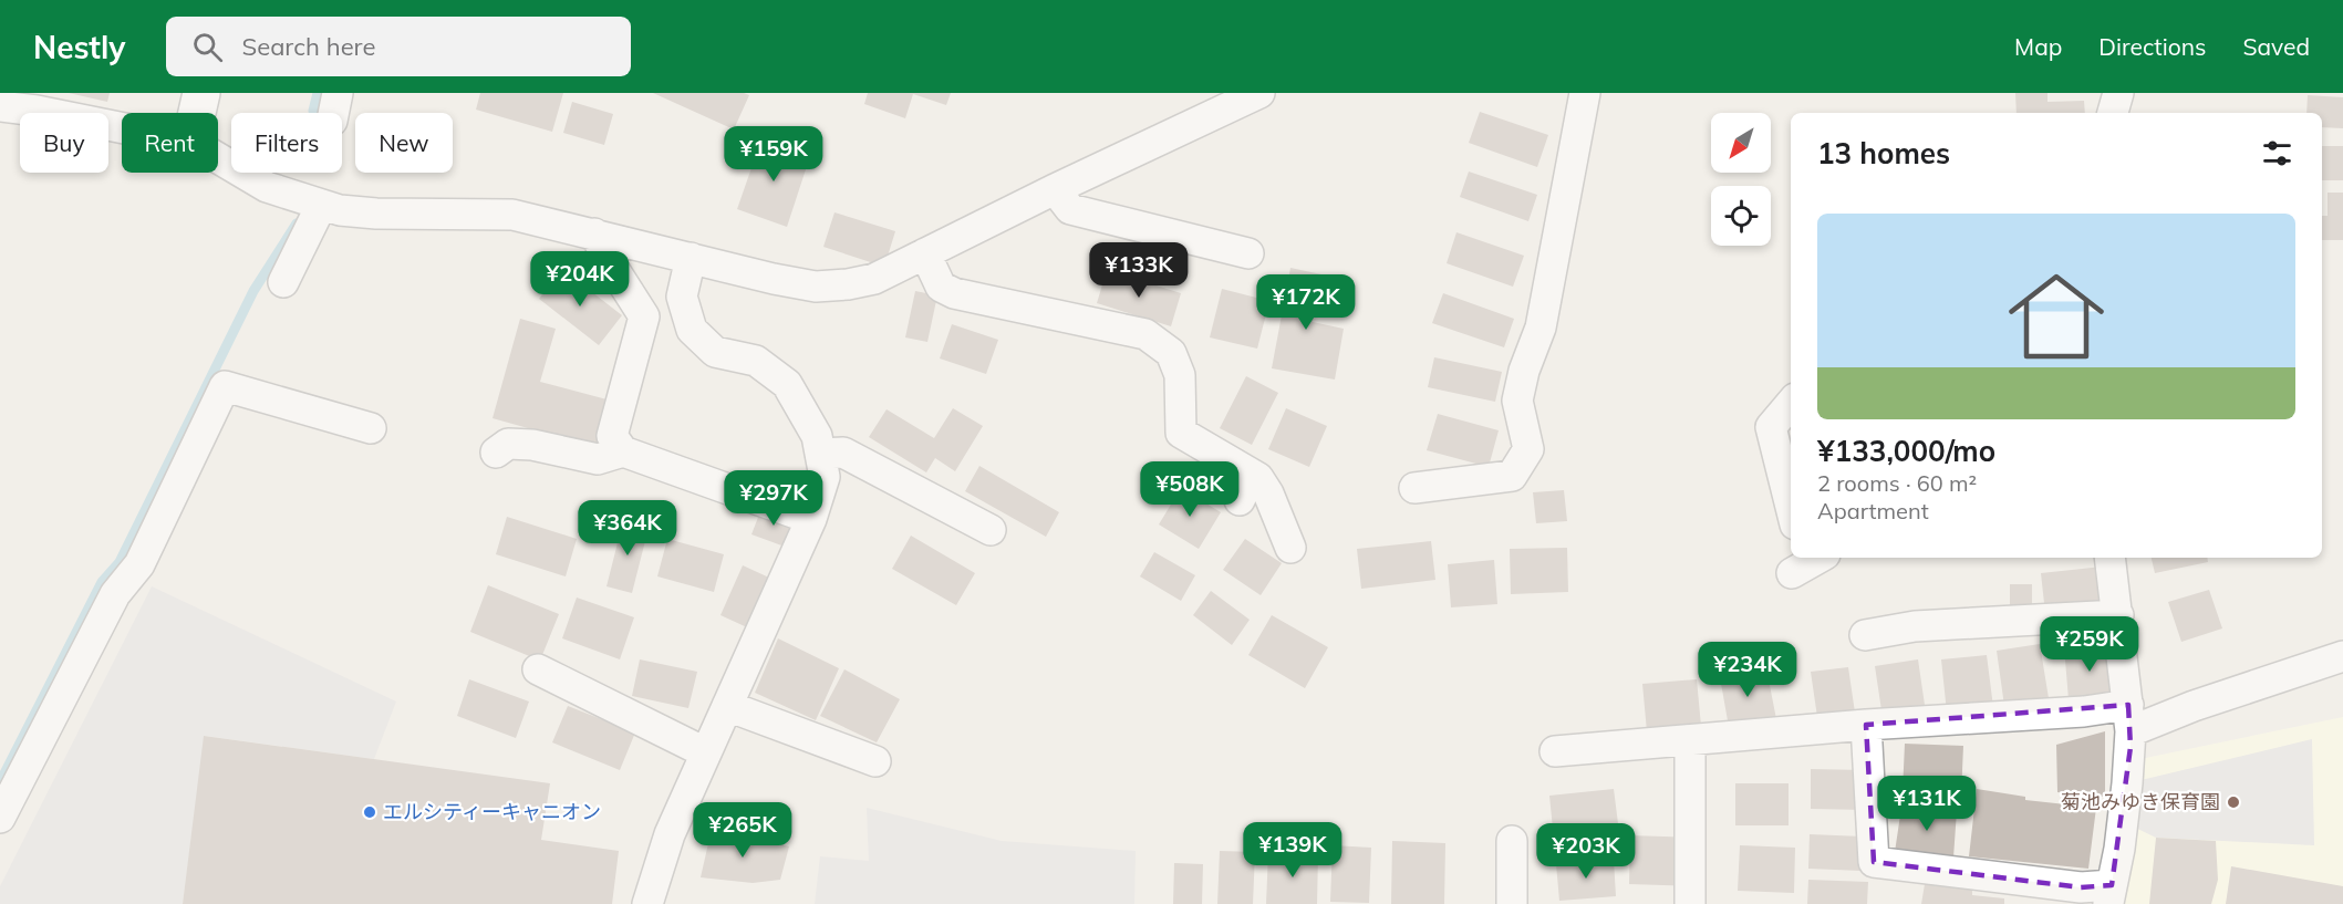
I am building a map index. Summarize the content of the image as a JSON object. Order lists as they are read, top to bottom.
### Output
{
  "places": ["菊池みゆき保育園", "エルシティーキャニオン"],
  "north": "bottom left",
  "page": {
    "header": "Nestly",
    "search": "Search here",
    "nav": ["Map", "Directions", "Saved"],
    "chip": [
      "Buy",
      "Rent",
      "Filters",
      "New"
    ],
    "heading": "13 homes",
    "price": [
      "¥159K",
      "¥133K",
      "¥204K",
      "¥172K",
      "¥508K",
      "¥297K",
      "¥364K",
      "¥259K",
      "¥234K",
      "¥131K",
      "¥265K",
      "¥139K",
      "¥203K"
    ],
    "list": [
      {
        "name": "¥133,000/mo",
        "note": "2 rooms · 60 m² · Apartment"
      }
    ]
  }
}
